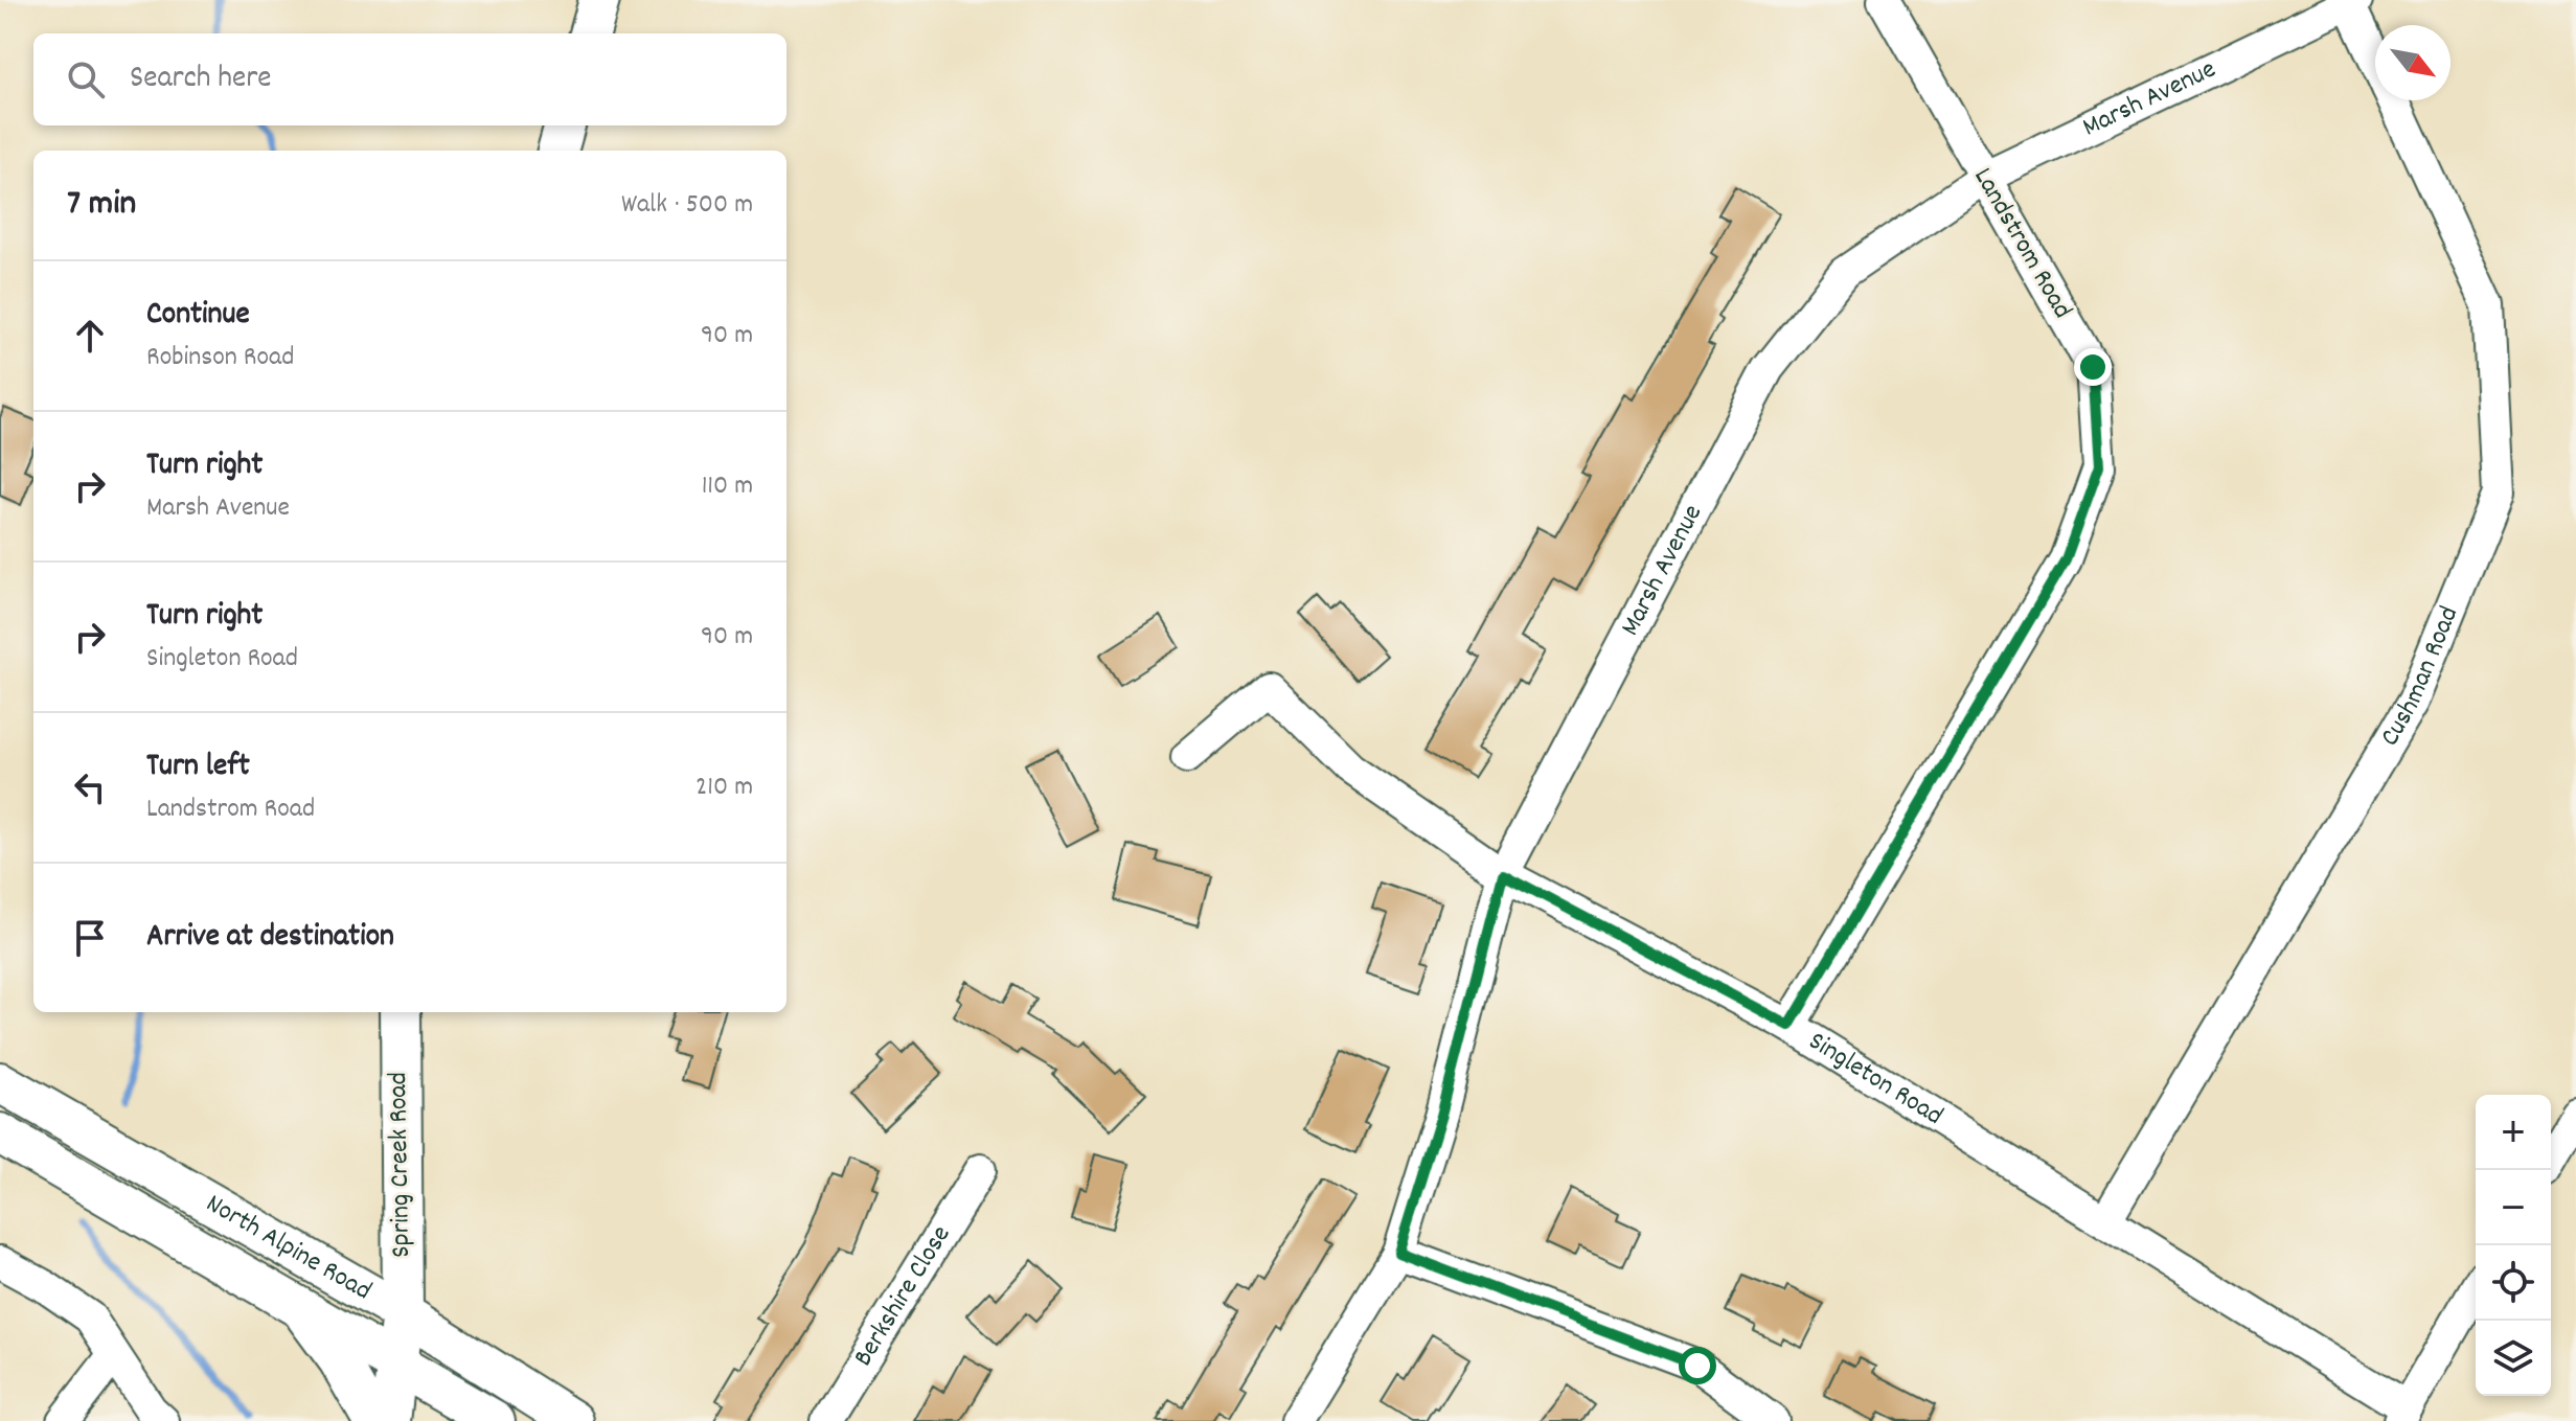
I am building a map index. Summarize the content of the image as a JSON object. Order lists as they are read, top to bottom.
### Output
{
  "streets": {
    "main road": ["Spring Creek Road", "North Alpine Road"],
    "street": [
      "Marsh Avenue",
      "Landstrom Road",
      "Cushman Road",
      "Singleton Road",
      "Berkshire Close"
    ]
  },
  "crossings": [
    ["Marsh Avenue", "Landstrom Road"],
    ["Marsh Avenue", "Cushman Road"],
    ["Marsh Avenue", "Singleton Road"],
    ["Landstrom Road", "Singleton Road"],
    ["Cushman Road", "Singleton Road"],
    ["Spring Creek Road", "North Alpine Road"]
  ],
  "north": "bottom right",
  "page": {
    "search": "Search here",
    "heading": ["7 min", "Walk · 500 m"],
    "list": [
      ["Continue", "Robinson Road", "90 m"],
      ["Turn right", "Marsh Avenue", "110 m"],
      ["Turn right", "Singleton Road", "90 m"],
      ["Turn left", "Landstrom Road", "210 m"],
      "Arrive at destination"
    ],
    "map_buttons": ["+", "−"]
  }
}
